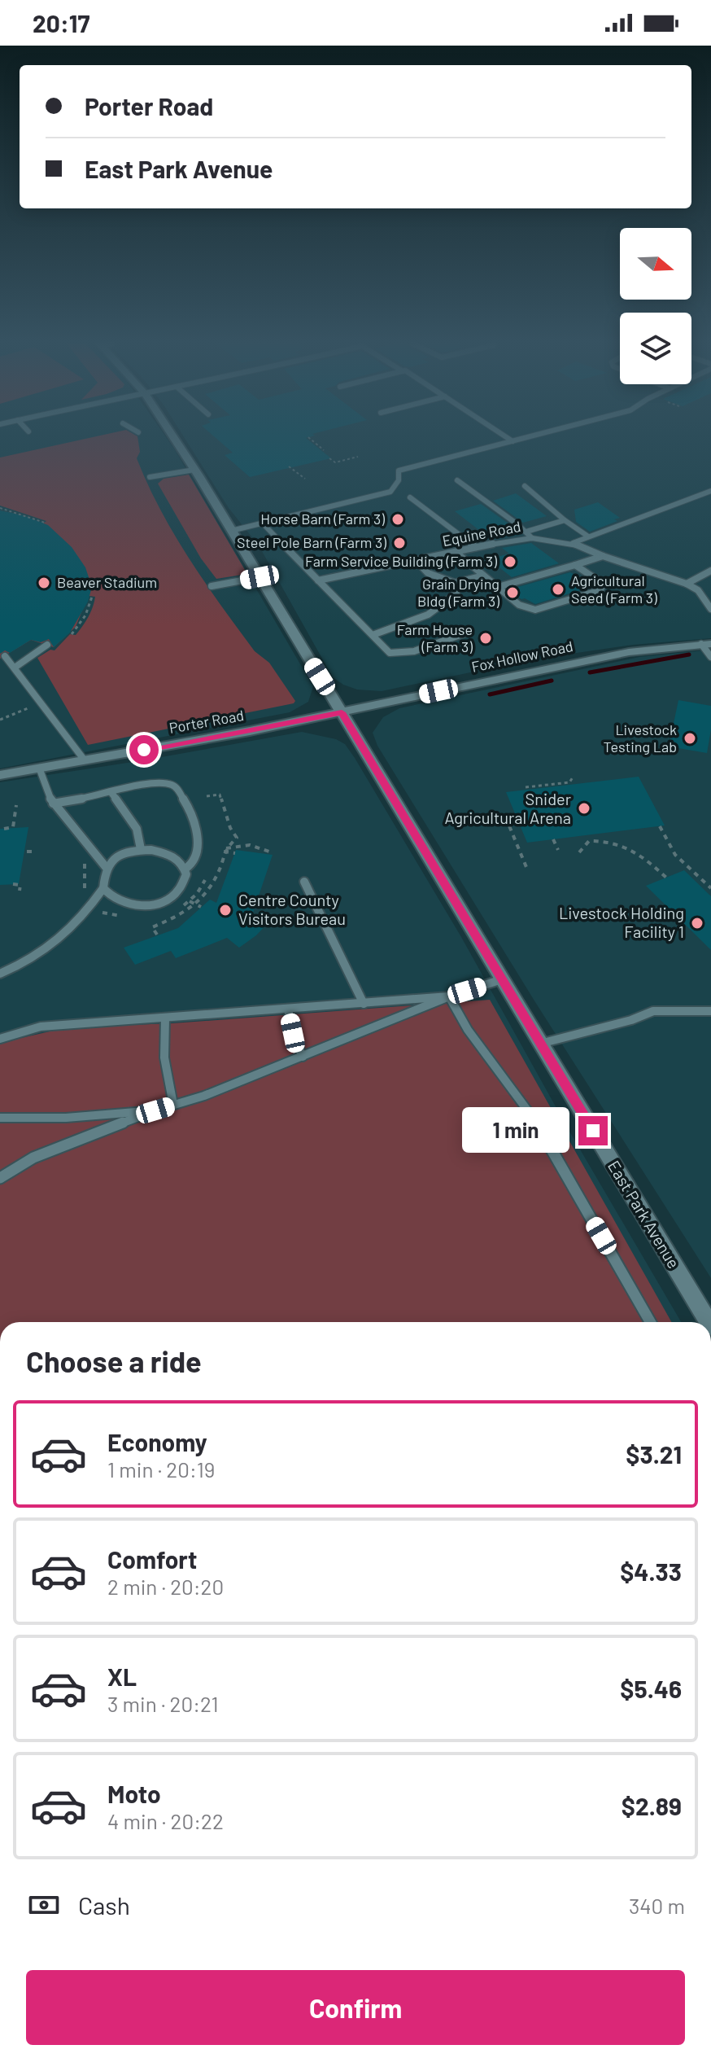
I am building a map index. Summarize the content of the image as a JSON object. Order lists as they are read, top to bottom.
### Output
{
  "streets": {
    "main road": ["Fox Hollow Road", "Porter Road", "East Park Avenue"],
    "lane": ["Equine Road"]
  },
  "crossings": [
    ["Fox Hollow Road", "Porter Road"],
    ["Fox Hollow Road", "East Park Avenue"],
    ["Porter Road", "East Park Avenue"]
  ],
  "places": [
    "Horse Barn (Farm 3)",
    "Steel Pole Barn (Farm 3)",
    "Farm Service Building (Farm 3)",
    "Beaver Stadium",
    "Agricultural Seed (Farm 3)",
    "Grain Drying Bldg (Farm 3)",
    "Farm House (Farm 3)",
    "Livestock Testing Lab",
    "Snider Agricultural Arena",
    "Centre County Visitors Bureau",
    "Livestock Holding Facility 1"
  ],
  "north": "right",
  "page": {
    "status": "20:17",
    "banner": ["Porter Road", "East Park Avenue"],
    "bubble": "1 min",
    "heading": "Choose a ride",
    "list": [
      {
        "name": "Economy",
        "note": "1 min · 20:19",
        "value": "$3.21"
      },
      {
        "name": "Comfort",
        "note": "2 min · 20:20",
        "value": "$4.33"
      },
      {
        "name": "XL",
        "note": "3 min · 20:21",
        "value": "$5.46"
      },
      {
        "name": "Moto",
        "note": "4 min · 20:22",
        "value": "$2.89"
      }
    ],
    "pay": ["Cash", "340 m"],
    "buttons": "Confirm"
  }
}
